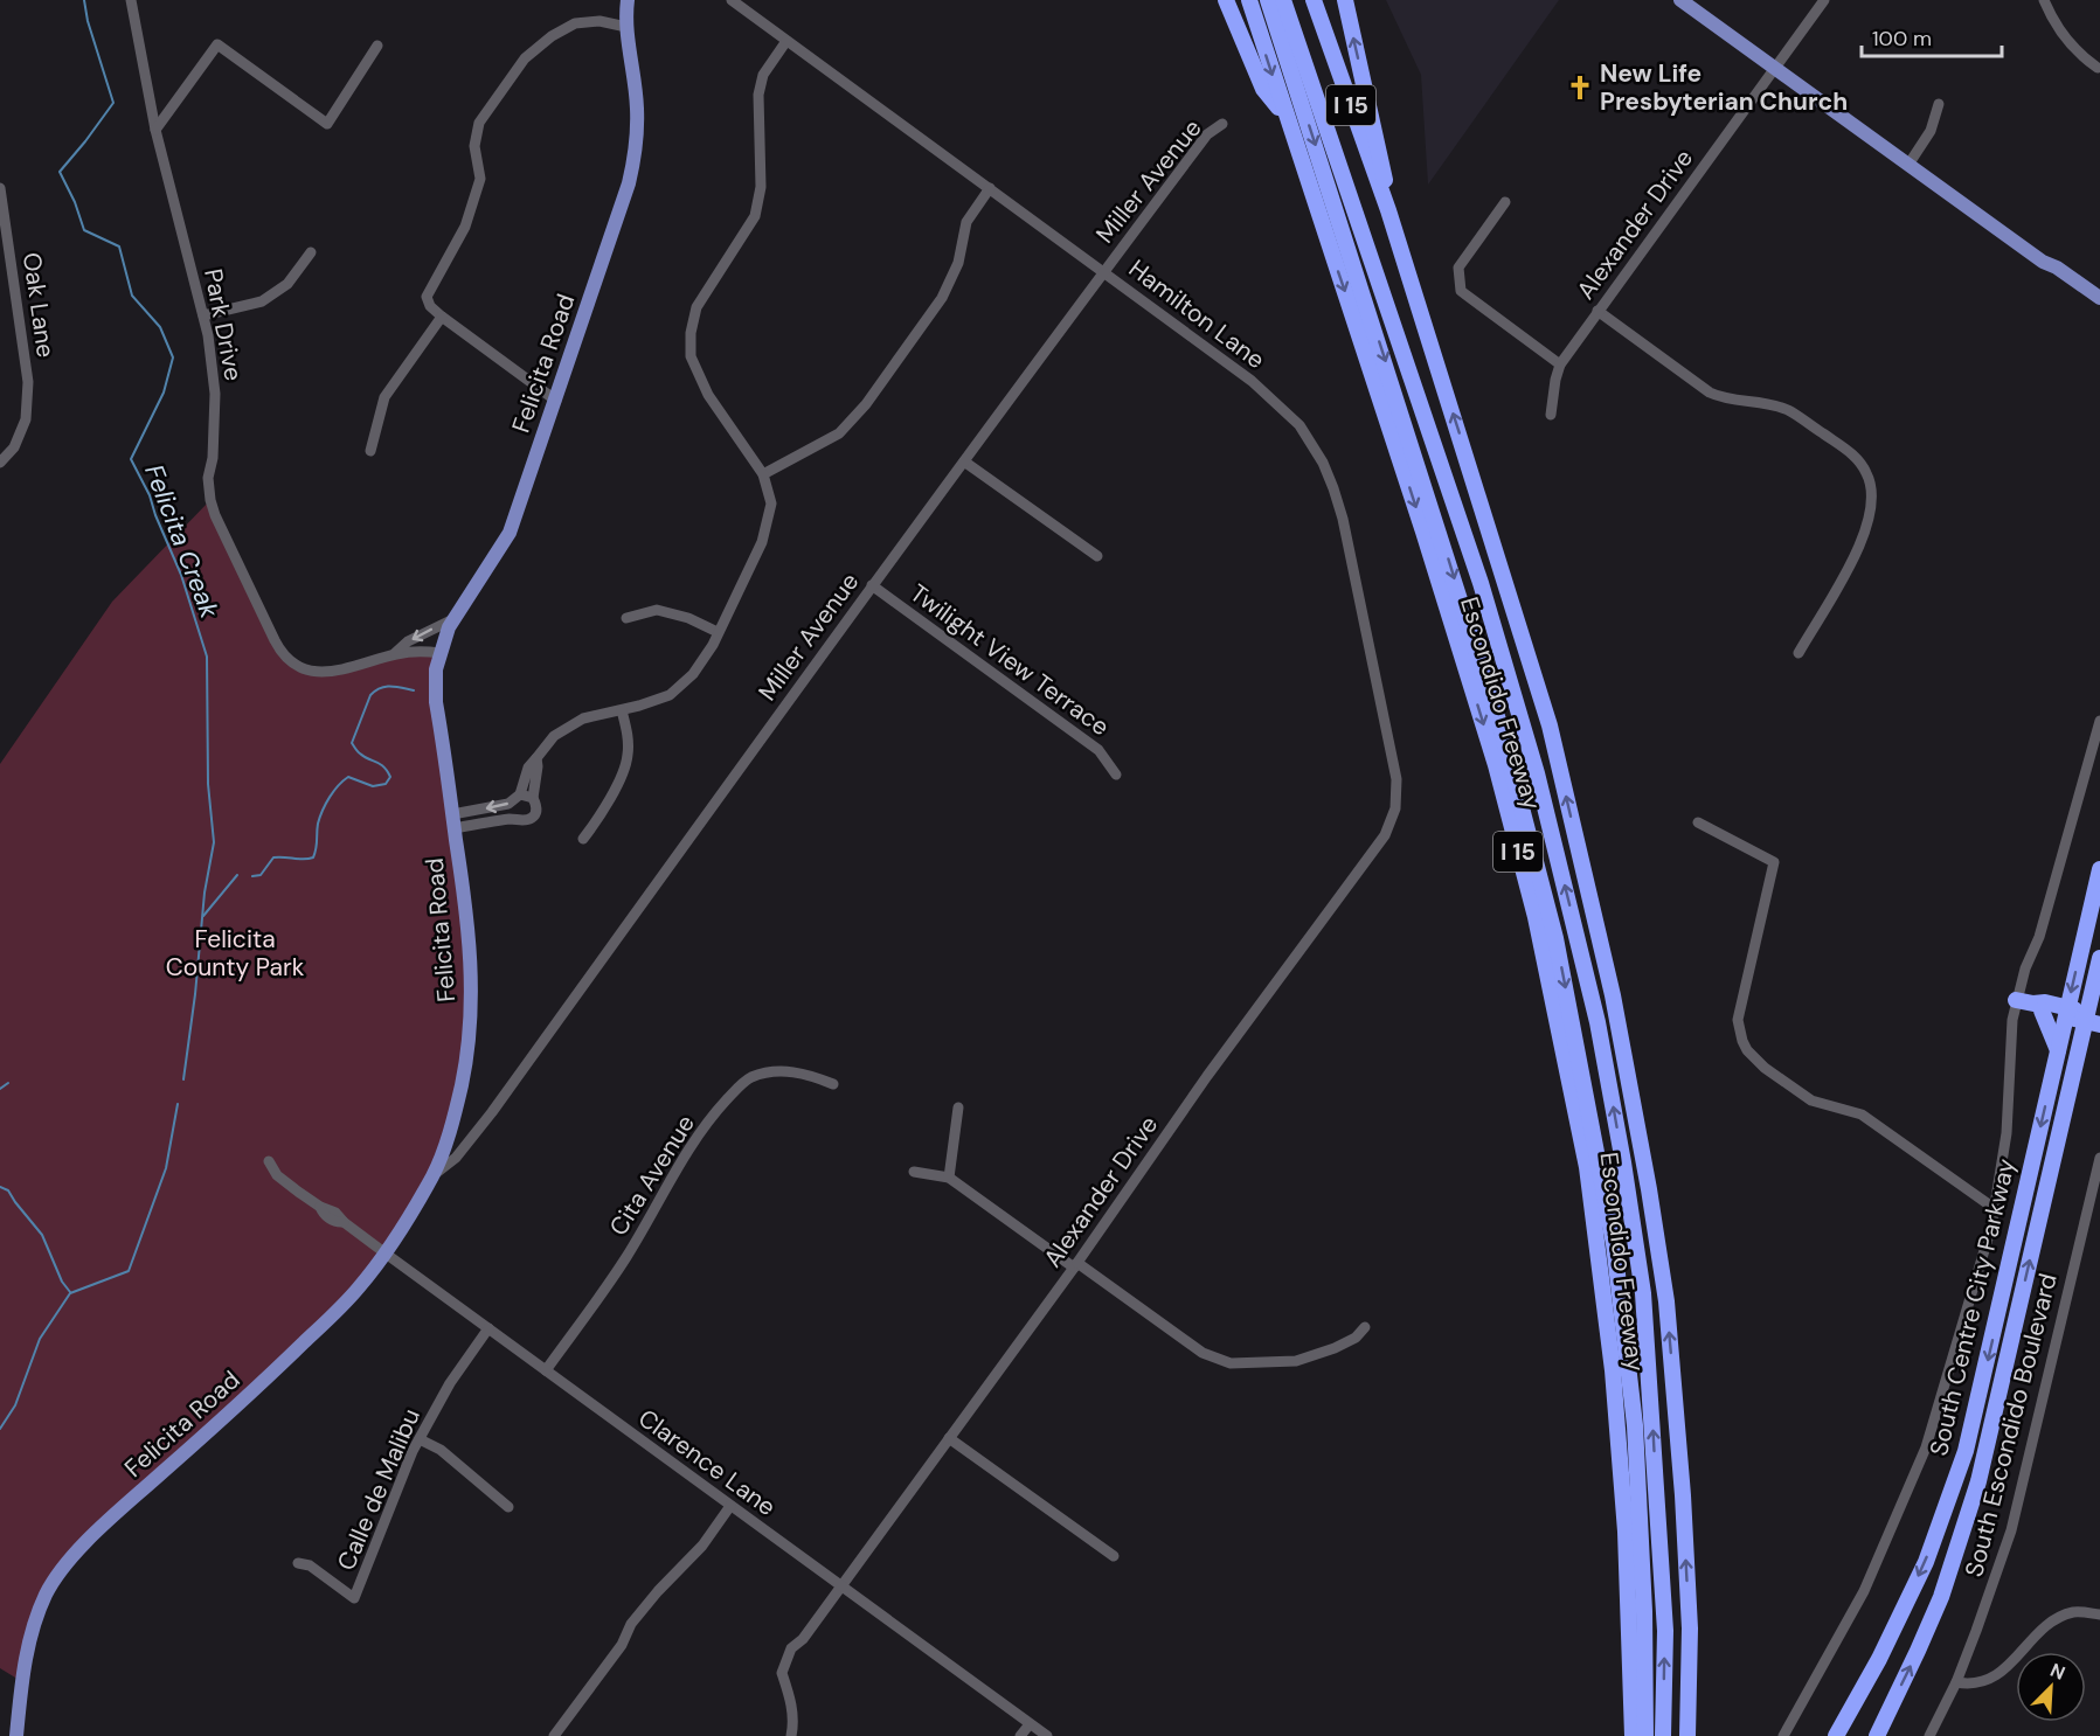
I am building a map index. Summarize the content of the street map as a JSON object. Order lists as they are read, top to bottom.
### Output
{
  "streets": {
    "highway": ["I 15", "Escondido Freeway", "South Centre City Parkway"],
    "main road": ["Felicita Road"],
    "street": [
      "Miller Avenue",
      "Alexander Drive",
      "Oak Lane",
      "Hamilton Lane",
      "Park Drive",
      "Twilight View Terrace",
      "Cita Avenue",
      "South Escondido Boulevard",
      "Clarence Lane",
      "Calle de Malibu"
    ]
  },
  "crossings": [
    ["Miller Avenue", "Hamilton Lane"],
    ["Miller Avenue", "Felicita Road"],
    ["Miller Avenue", "Twilight View Terrace"],
    ["Alexander Drive", "Hamilton Lane"],
    ["Alexander Drive", "Clarence Lane"],
    ["Park Drive", "Felicita Road"],
    ["Felicita Road", "Clarence Lane"],
    ["Cita Avenue", "Clarence Lane"],
    ["Clarence Lane", "Calle de Malibu"]
  ],
  "water": ["Felicita Creak"],
  "parks": ["Felicita County Park"],
  "places": {
    "church": ["New Life Presbyterian Church"]
  },
  "scale_bar": "100 m",
  "north": "top right"
}
